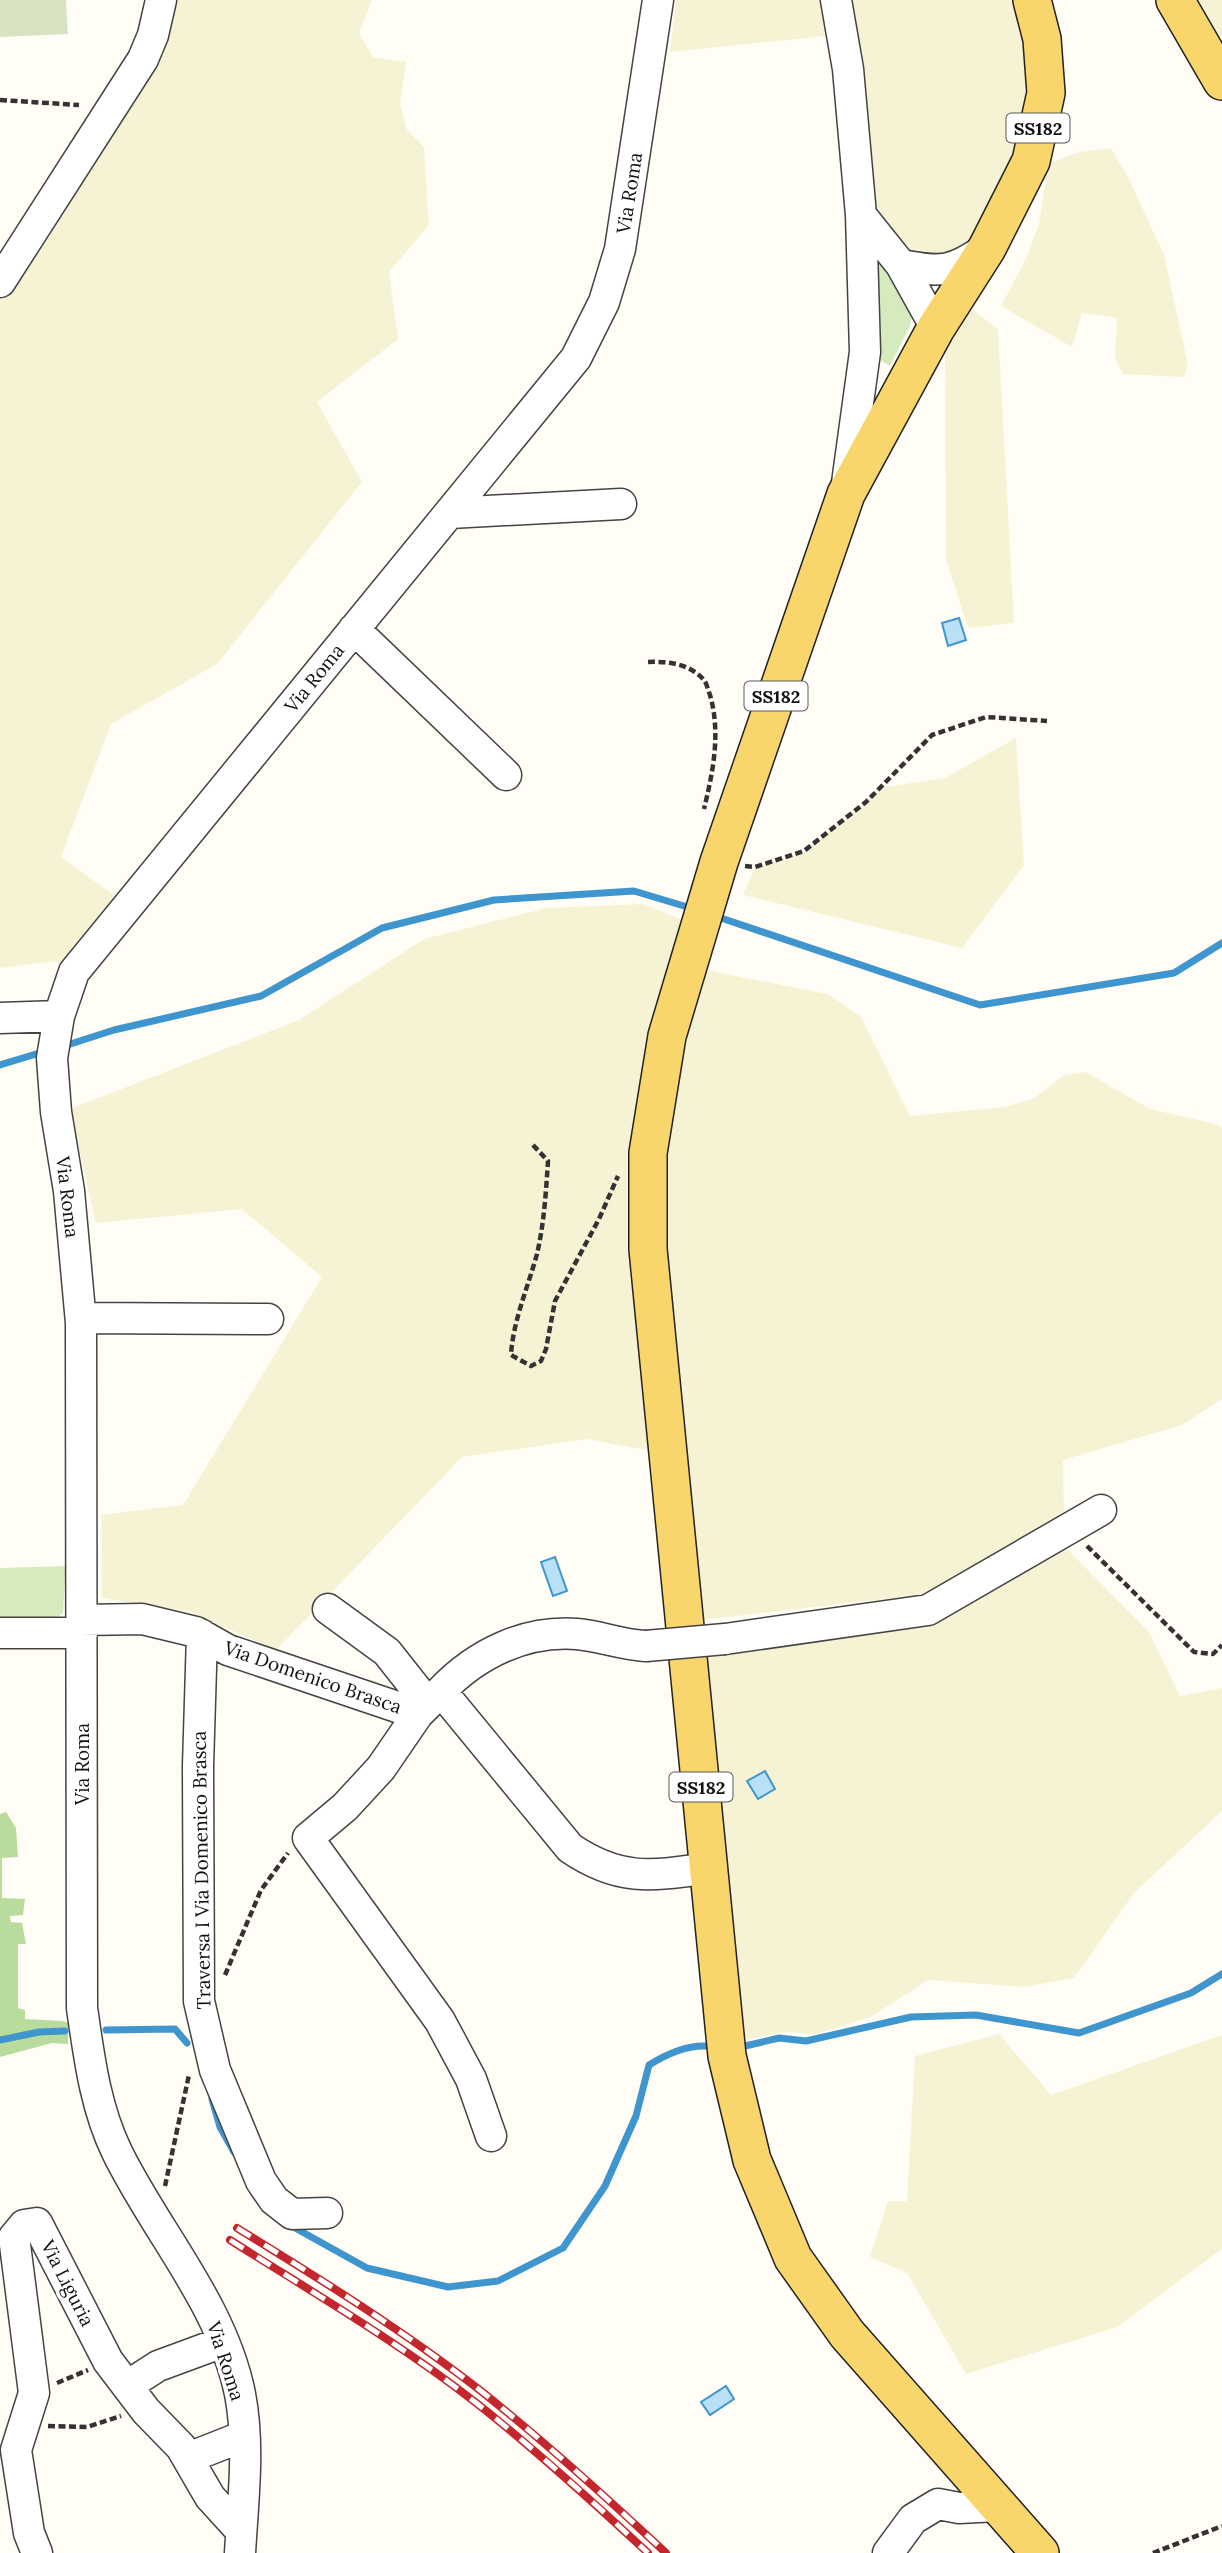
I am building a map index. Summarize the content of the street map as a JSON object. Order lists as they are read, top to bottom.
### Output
{
  "streets": {
    "main road": ["SS182"],
    "street": [
      "Via Roma",
      "Via Domenico Brasca",
      "Traversa I Via Domenico Brasca",
      "Via Liguria"
    ]
  },
  "crossings": [
    ["Via Roma", "Via Domenico Brasca"],
    ["Via Roma", "Via Liguria"],
    ["Via Domenico Brasca", "Traversa I Via Domenico Brasca"]
  ]
}
